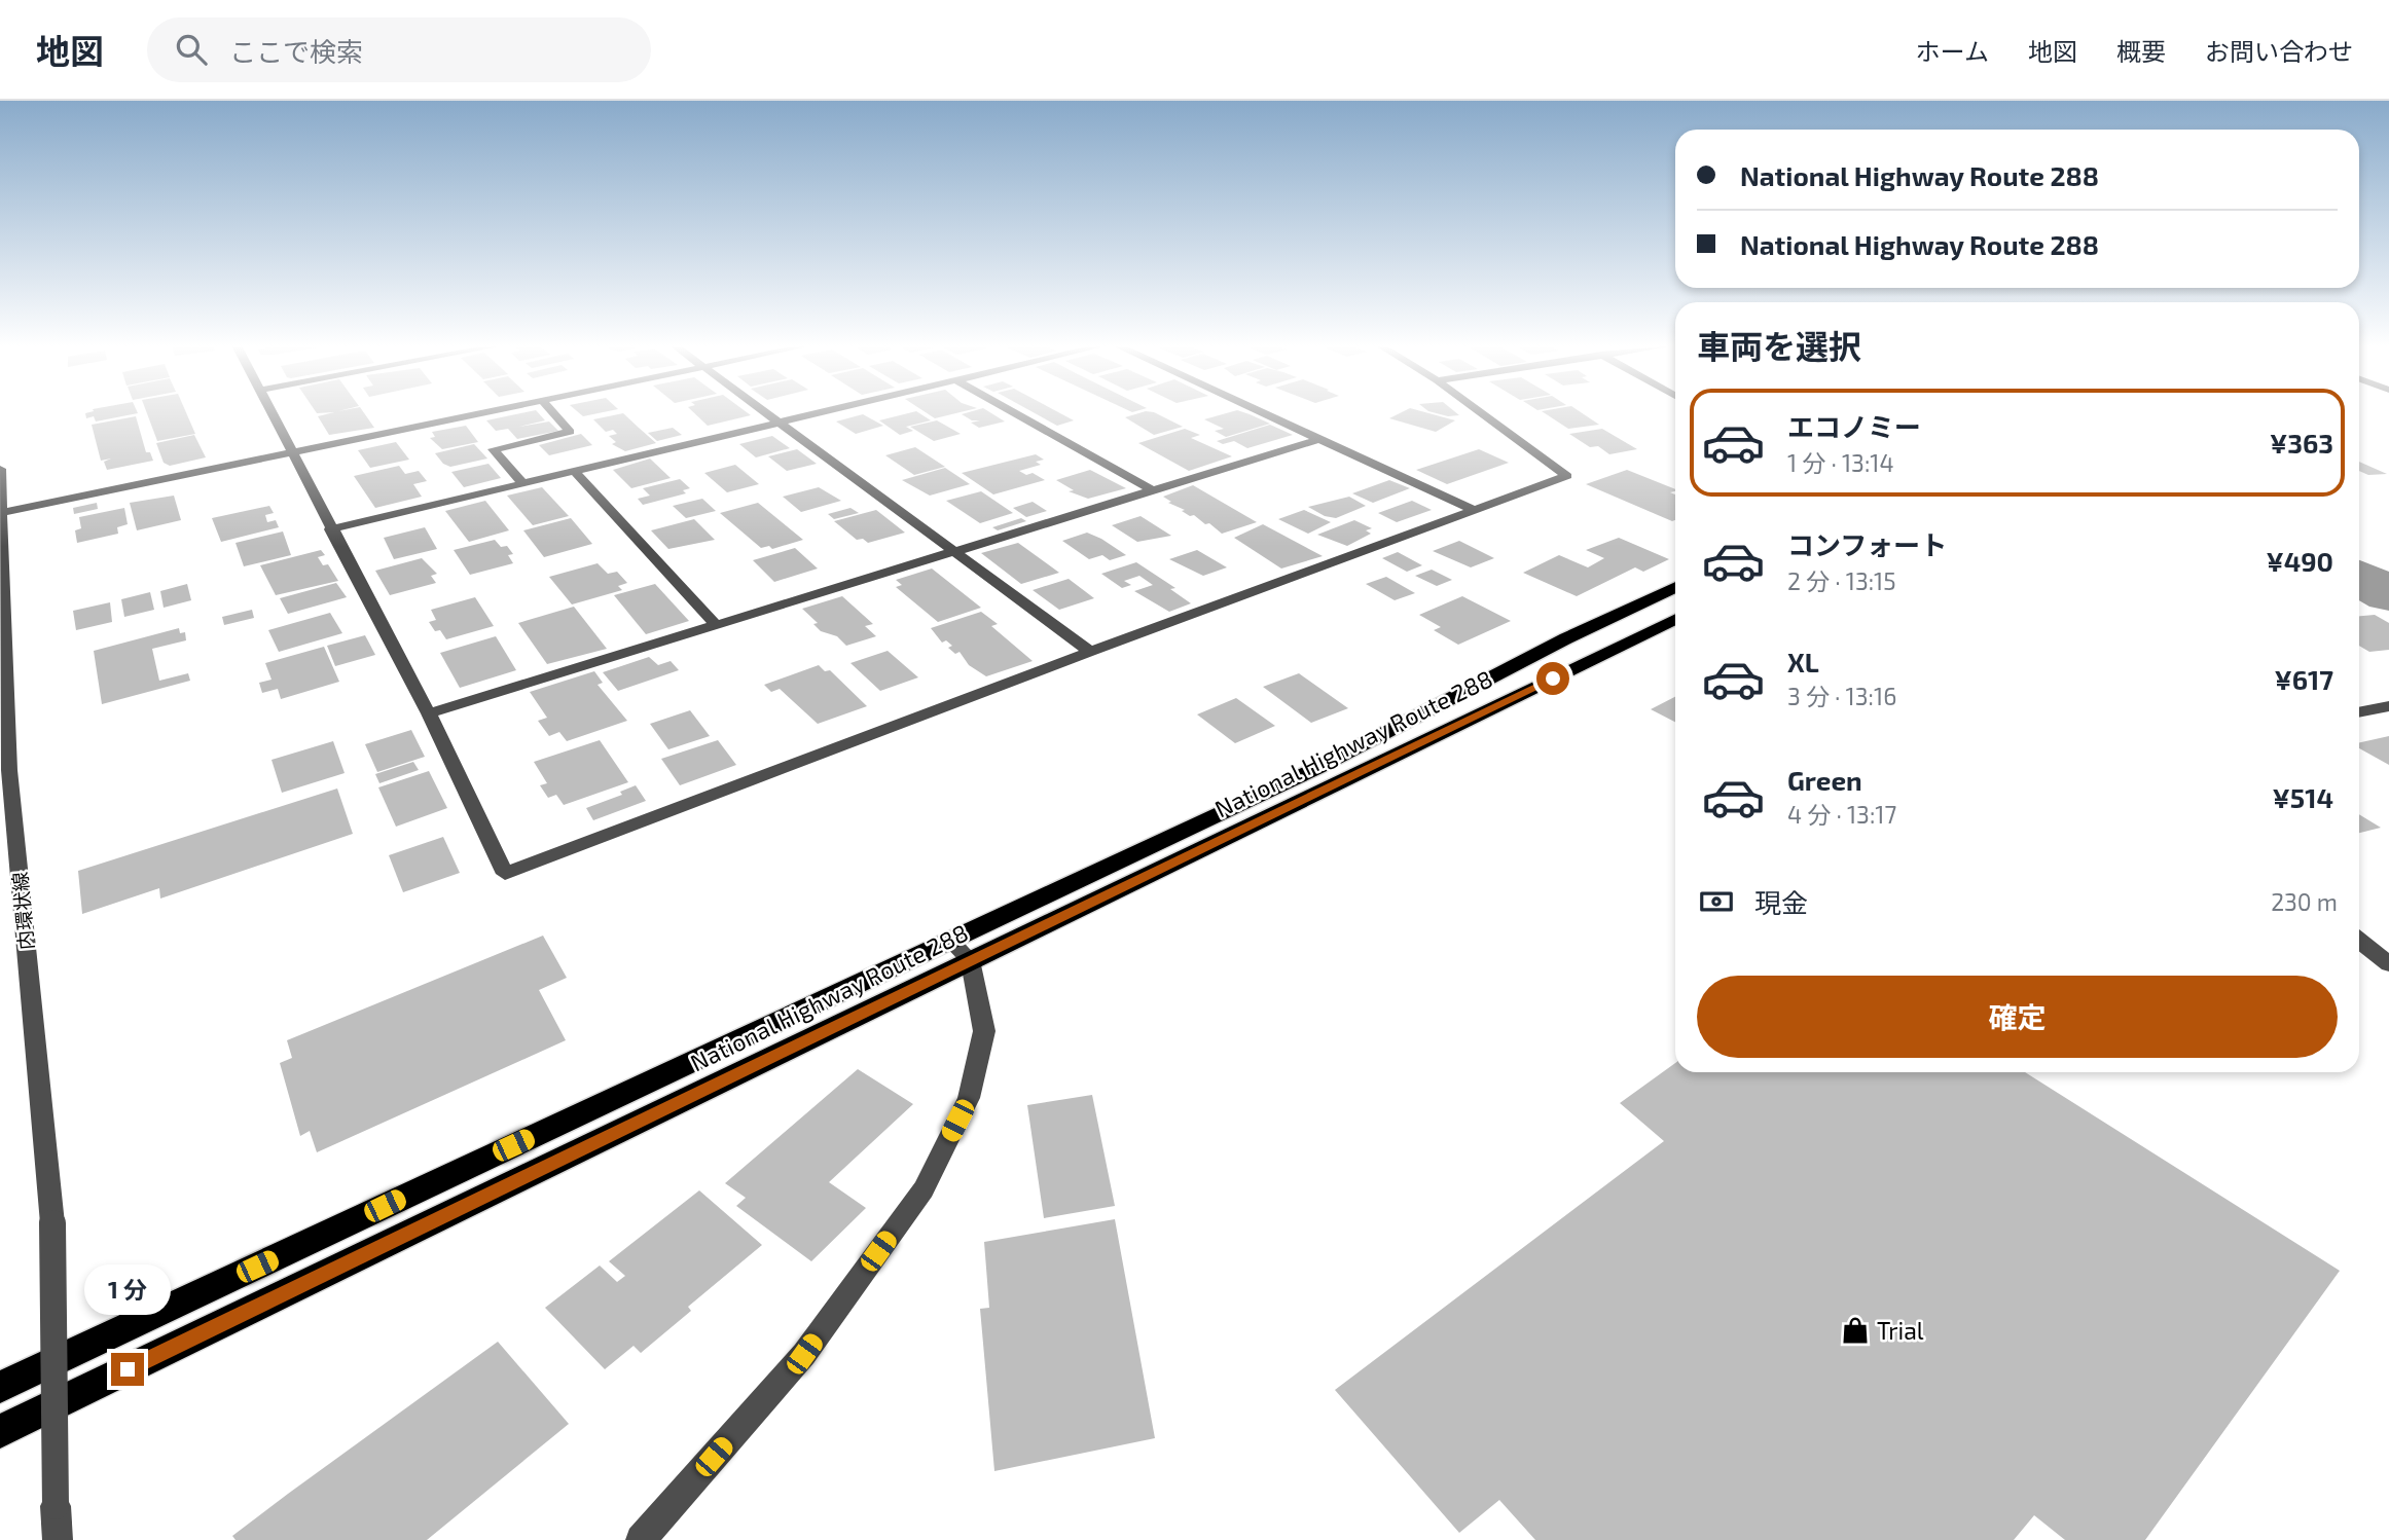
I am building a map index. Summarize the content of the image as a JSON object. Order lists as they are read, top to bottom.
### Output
{
  "streets": {
    "highway": ["National Highway Route 288"],
    "street": ["内環状線"]
  },
  "places": {
    "shop": ["Trial"]
  },
  "page": {
    "header": "地図",
    "search": "ここで検索",
    "nav": [
      "ホーム",
      "地図",
      "概要",
      "お問い合わせ"
    ],
    "banner": ["National Highway Route 288", "National Highway Route 288"],
    "heading": "車両を選択",
    "list": [
      {
        "name": "エコノミー",
        "note": "1 分 · 13:14",
        "value": "¥363"
      },
      {
        "name": "コンフォート",
        "note": "2 分 · 13:15",
        "value": "¥490"
      },
      {
        "name": "XL",
        "note": "3 分 · 13:16",
        "value": "¥617"
      },
      {
        "name": "Green",
        "note": "4 分 · 13:17",
        "value": "¥514"
      }
    ],
    "pay": ["現金", "230 m"],
    "buttons": "確定",
    "bubble": "1 分"
  }
}
